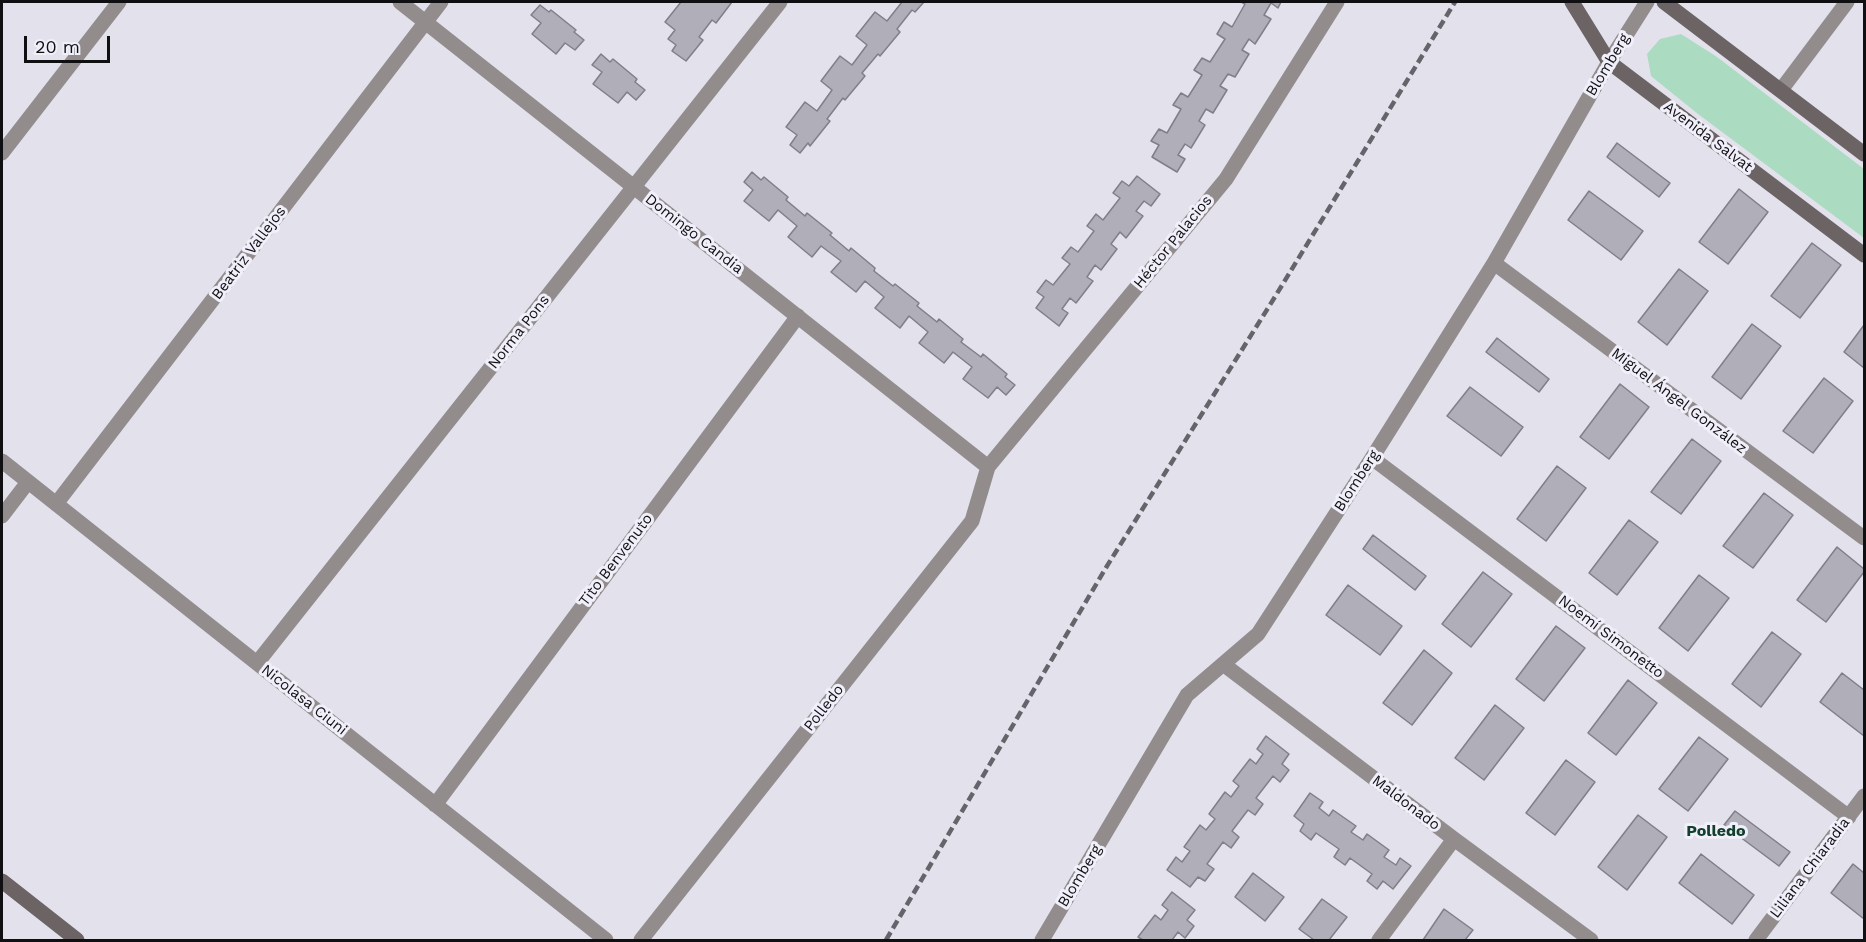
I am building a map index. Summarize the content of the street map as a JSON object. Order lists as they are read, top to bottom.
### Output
{
  "streets": {
    "street": [
      "Blomberg",
      "Avenida Salvat",
      "Domingo Candia",
      "Héctor Palacios",
      "Beatriz Vallejos",
      "Norma Pons",
      "Miguel Ángel González",
      "Tito Benvenuto",
      "Noemí Simonetto",
      "Nicolasa Ciuni",
      "Polledo",
      "Maldonado",
      "Liliana Chiaradia"
    ]
  },
  "crossings": [
    ["Blomberg", "Avenida Salvat"],
    ["Blomberg", "Miguel Ángel González"],
    ["Blomberg", "Noemí Simonetto"],
    ["Blomberg", "Maldonado"],
    ["Domingo Candia", "Héctor Palacios"],
    ["Domingo Candia", "Beatriz Vallejos"],
    ["Domingo Candia", "Norma Pons"],
    ["Domingo Candia", "Tito Benvenuto"],
    ["Domingo Candia", "Polledo"],
    ["Héctor Palacios", "Polledo"],
    ["Beatriz Vallejos", "Nicolasa Ciuni"],
    ["Norma Pons", "Nicolasa Ciuni"],
    ["Tito Benvenuto", "Nicolasa Ciuni"],
    ["Noemí Simonetto", "Liliana Chiaradia"]
  ],
  "districts": ["Polledo"],
  "scale_bar": "20 m"
}
